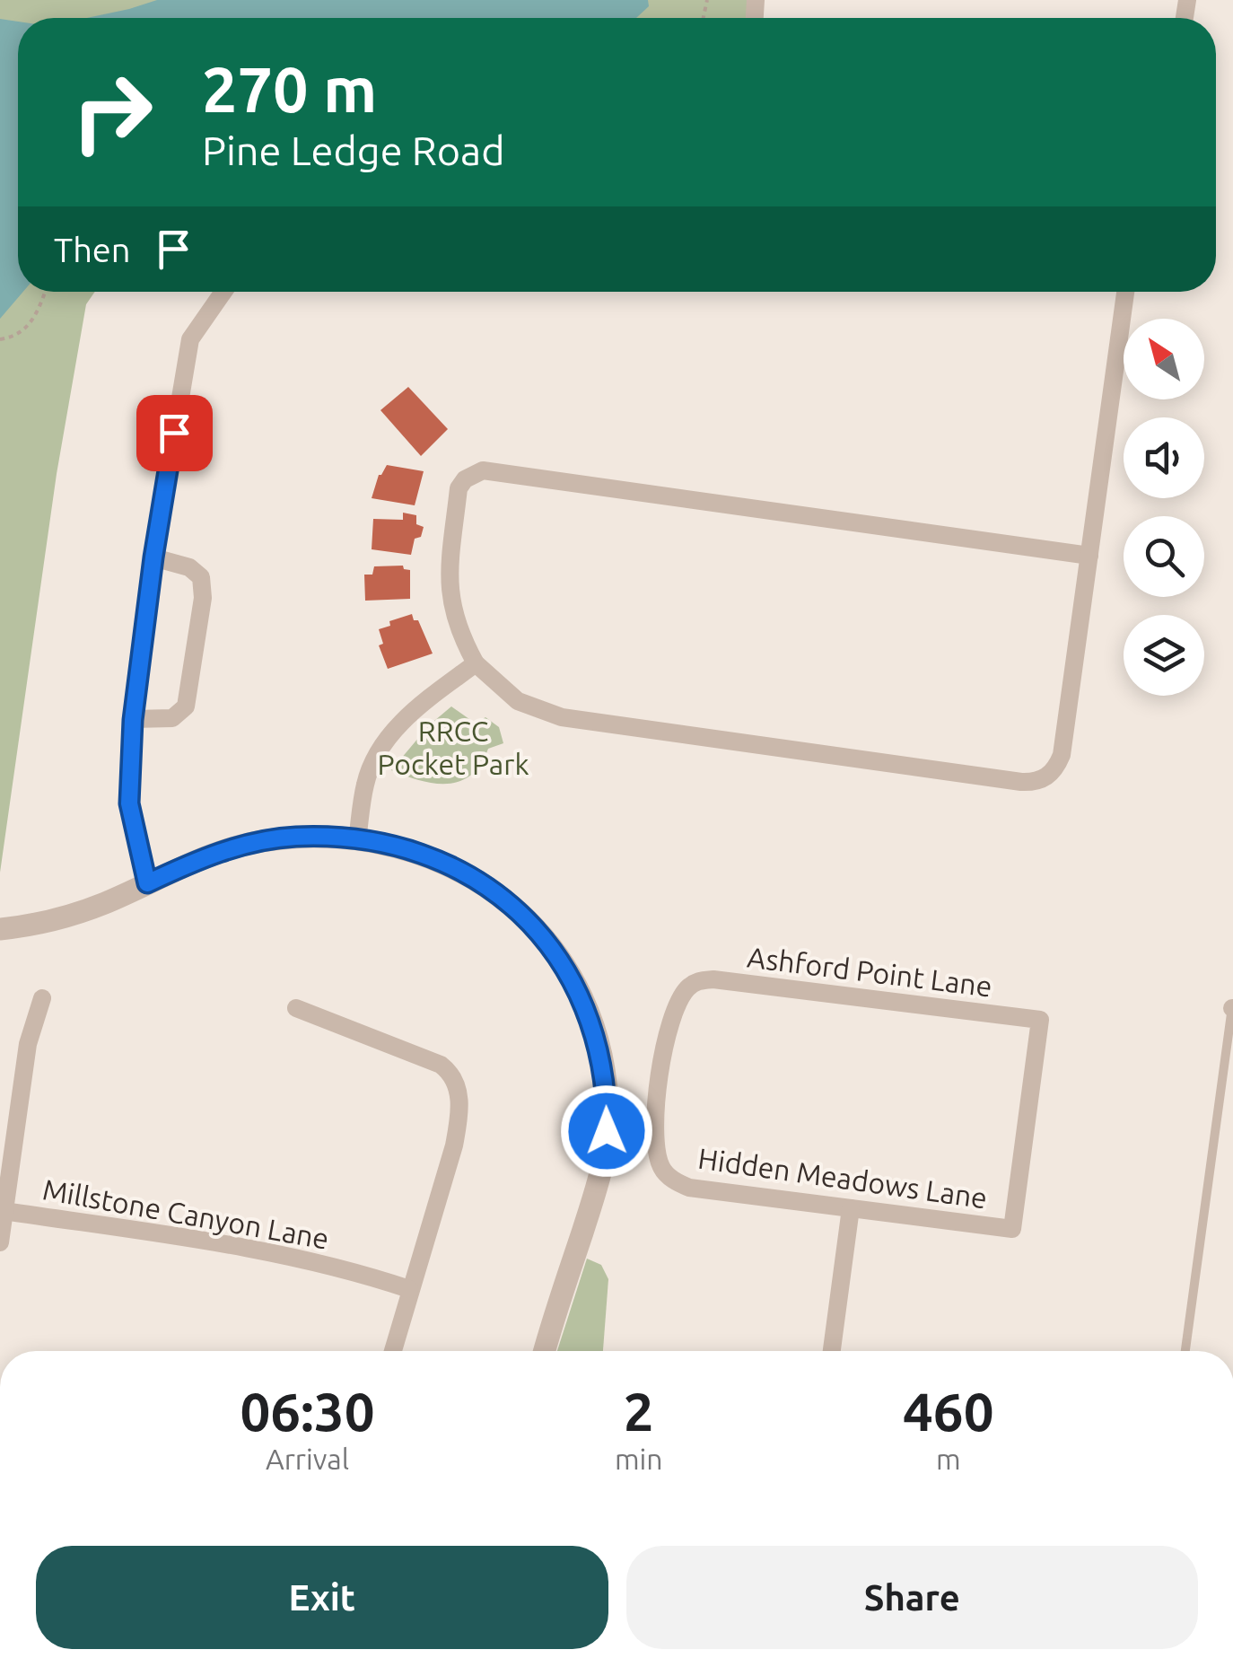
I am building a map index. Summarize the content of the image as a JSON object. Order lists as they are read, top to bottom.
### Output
{
  "streets": {
    "street": ["Ashford Point Lane", "Hidden Meadows Lane", "Millstone Canyon Lane"]
  },
  "crossings": [
    ["Ashford Point Lane", "Hidden Meadows Lane"]
  ],
  "parks": ["RRCC Pocket Park"],
  "north": "top left",
  "page": {
    "turn": ["270 m", "Pine Ledge Road"],
    "then": "Then",
    "eta": [
      "06:30",
      "Arrival",
      "2",
      "min",
      "460",
      "m"
    ],
    "buttons": ["Exit", "Share"]
  }
}
